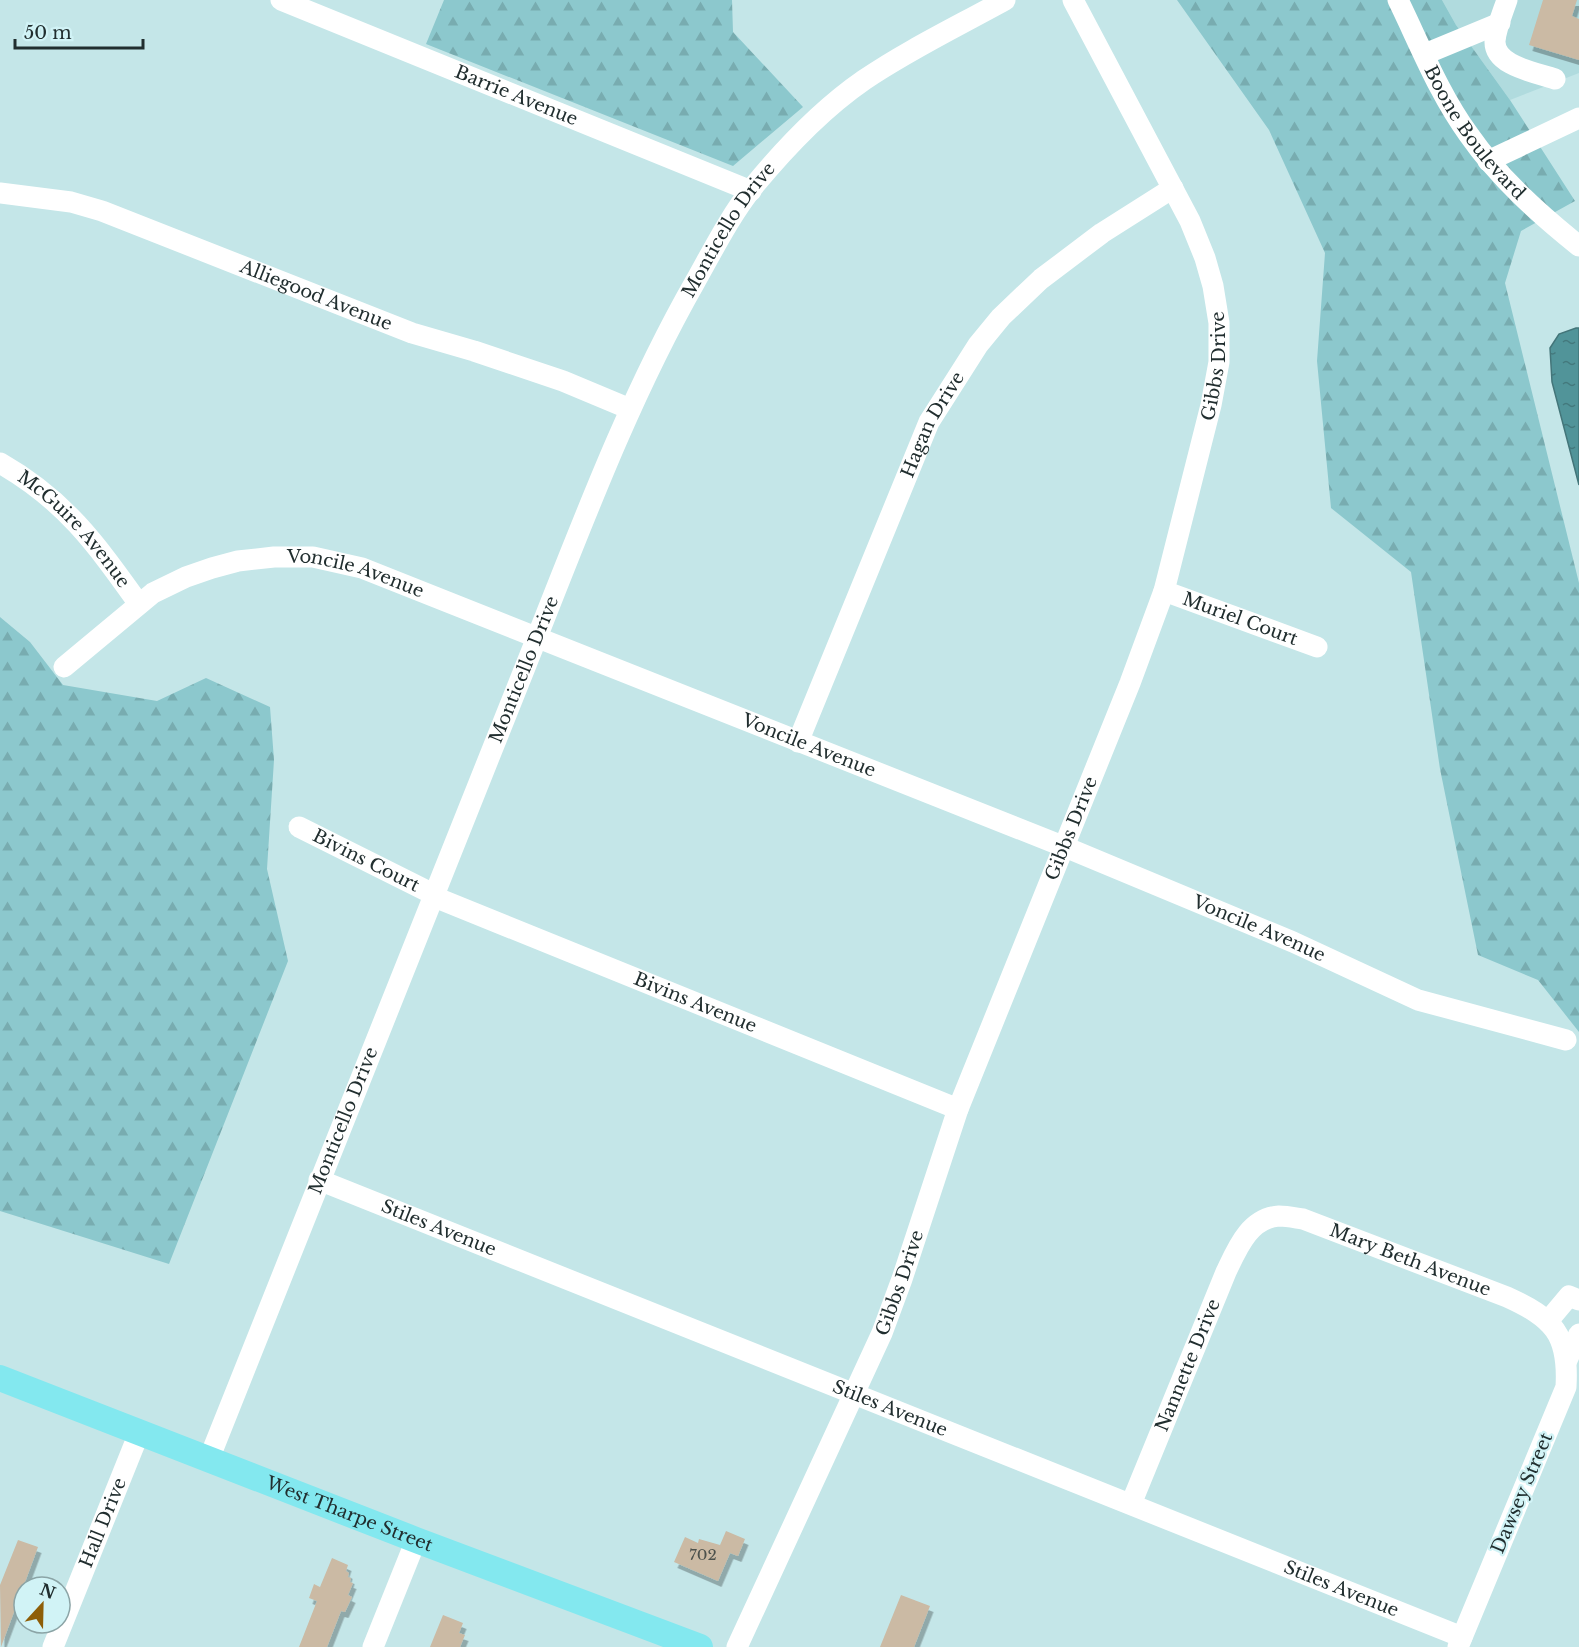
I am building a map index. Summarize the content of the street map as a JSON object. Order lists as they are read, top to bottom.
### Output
{
  "streets": {
    "main road": ["West Tharpe Street"],
    "street": [
      "Barrie Avenue",
      "Boone Boulevard",
      "Monticello Drive",
      "Alliegood Avenue",
      "Gibbs Drive",
      "Hagan Drive",
      "McGuire Avenue",
      "Voncile Avenue",
      "Muriel Court",
      "Bivins Court",
      "Bivins Avenue",
      "Stiles Avenue",
      "Mary Beth Avenue",
      "Nannette Drive",
      "Dawsey Street",
      "Hall Drive"
    ]
  },
  "crossings": [
    ["Barrie Avenue", "Monticello Drive"],
    ["Monticello Drive", "Alliegood Avenue"],
    ["Monticello Drive", "Voncile Avenue"],
    ["Monticello Drive", "Bivins Court"],
    ["Monticello Drive", "Bivins Avenue"],
    ["Monticello Drive", "Stiles Avenue"],
    ["Monticello Drive", "West Tharpe Street"],
    ["Gibbs Drive", "Hagan Drive"],
    ["Gibbs Drive", "Voncile Avenue"],
    ["Gibbs Drive", "Muriel Court"],
    ["Gibbs Drive", "Bivins Avenue"],
    ["Gibbs Drive", "Stiles Avenue"],
    ["Hagan Drive", "Voncile Avenue"],
    ["McGuire Avenue", "Voncile Avenue"],
    ["Bivins Court", "Bivins Avenue"],
    ["Stiles Avenue", "Nannette Drive"],
    ["Stiles Avenue", "Dawsey Street"],
    ["Mary Beth Avenue", "Nannette Drive"],
    ["Mary Beth Avenue", "Dawsey Street"],
    ["West Tharpe Street", "Hall Drive"]
  ],
  "house_numbers": ["702"],
  "scale_bar": "50 m",
  "north": "top"
}
